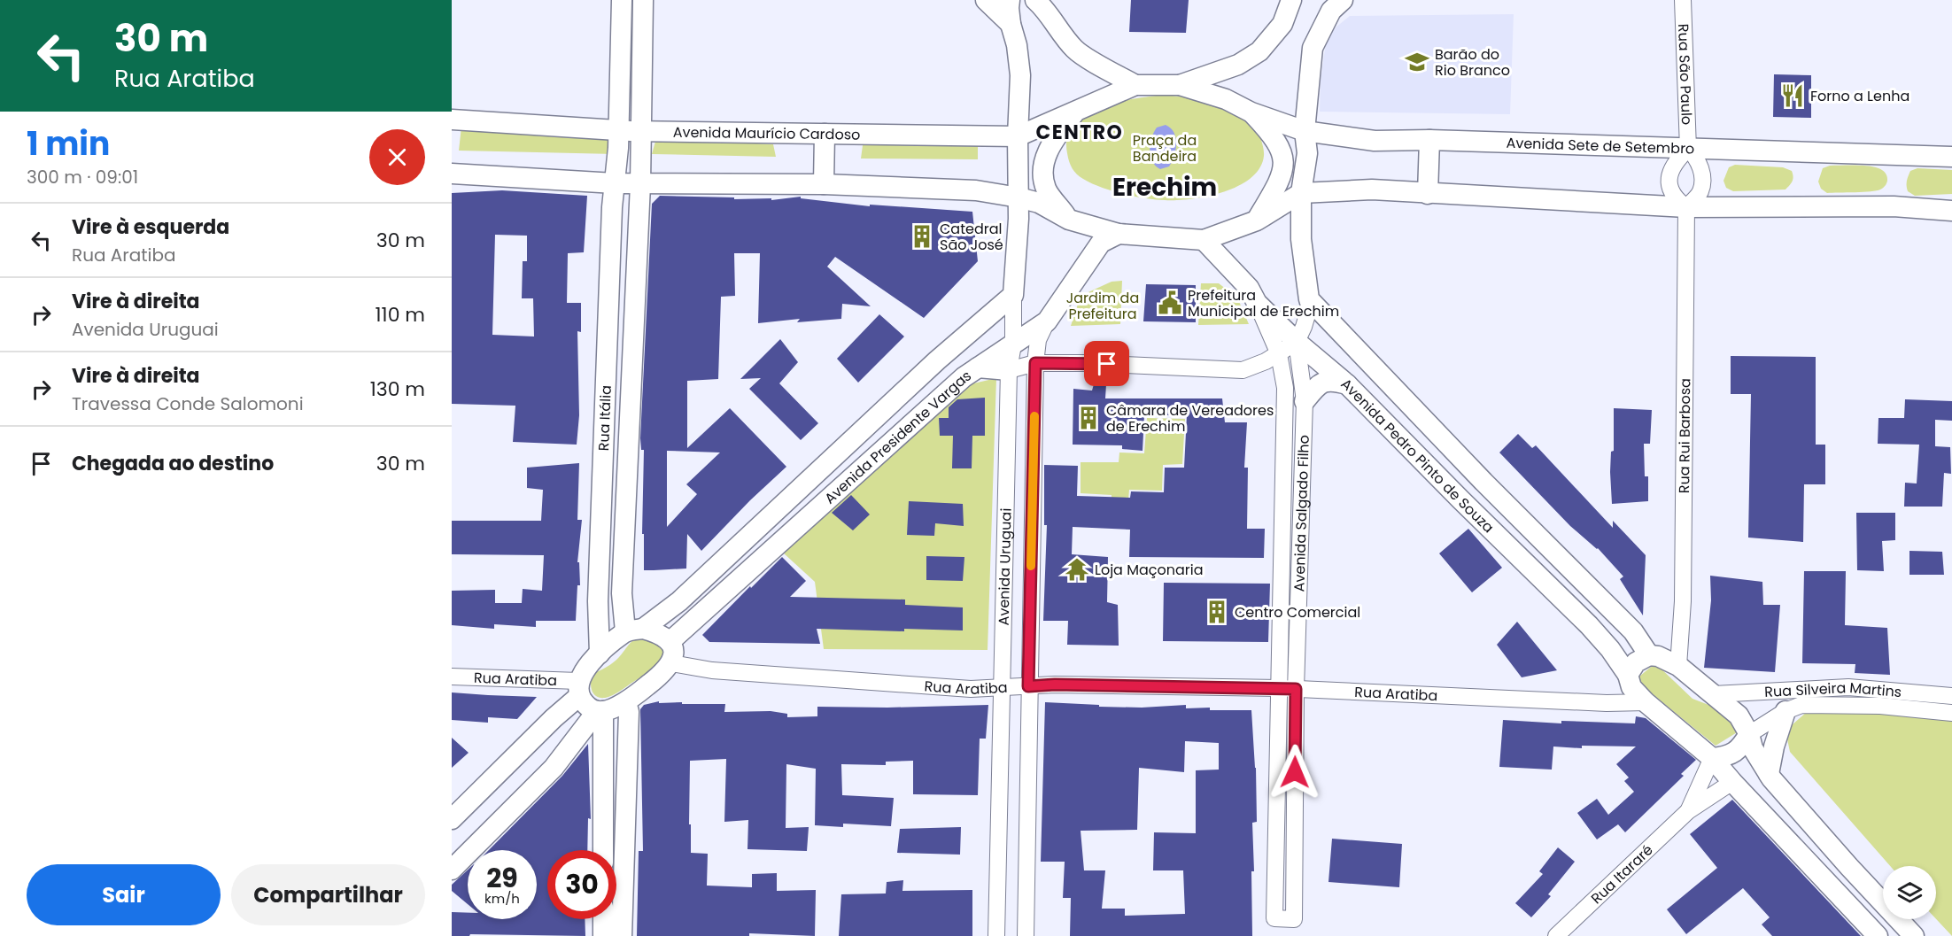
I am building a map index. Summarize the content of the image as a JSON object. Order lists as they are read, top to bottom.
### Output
{
  "streets": {
    "main road": [
      "Avenida Maurício Cardoso",
      "Avenida Sete de Setembro",
      "Rua Itália",
      "Avenida Presidente Vargas",
      "Avenida Pedro Pinto de Souza",
      "Avenida Uruguai"
    ],
    "street": [
      "Rua São Paulo",
      "Rua Rui Barbosa",
      "Avenida Salgado Filho",
      "Rua Aratiba",
      "Rua Silveira Martins",
      "Rua Itararé"
    ]
  },
  "crossings": [
    ["Rua São Paulo", "Avenida Sete de Setembro"],
    ["Avenida Maurício Cardoso", "Rua Itália"],
    ["Avenida Maurício Cardoso", "Avenida Uruguai"],
    ["Rua Itália", "Avenida Presidente Vargas"],
    ["Avenida Presidente Vargas", "Avenida Uruguai"],
    ["Avenida Presidente Vargas", "Rua Aratiba"],
    ["Avenida Pedro Pinto de Souza", "Avenida Salgado Filho"],
    ["Avenida Pedro Pinto de Souza", "Rua Aratiba"],
    ["Avenida Pedro Pinto de Souza", "Rua Itararé"],
    ["Avenida Salgado Filho", "Rua Aratiba"],
    ["Avenida Uruguai", "Rua Aratiba"]
  ],
  "districts": ["CENTRO", "Erechim"],
  "parks": ["Praça da Bandeira", "Jardim da Prefeitura"],
  "places": {
    "school or university": ["Barão do Rio Branco"],
    "restaurant": ["Forno a Lenha"],
    "building": ["Catedral São José", "Câmara de Vereadores de Erechim", "Centro Comercial"],
    "public building": ["Prefeitura Municipal de Erechim"],
    "temple": ["Loja Maçonaria"]
  },
  "page": {
    "turn": ["30 m", "Rua Aratiba"],
    "heading": ["1 min", "300 m · 09:01"],
    "list": [
      {
        "name": "Vire à esquerda",
        "note": "Rua Aratiba",
        "value": "30 m"
      },
      {
        "name": "Vire à direita",
        "note": "Avenida Uruguai",
        "value": "110 m"
      },
      {
        "name": "Vire à direita",
        "note": "Travessa Conde Salomoni",
        "value": "130 m"
      },
      {
        "name": "Chegada ao destino",
        "value": "30 m"
      }
    ],
    "speed": "29 km/h",
    "limit": "30",
    "buttons": ["Sair", "Compartilhar"]
  }
}
